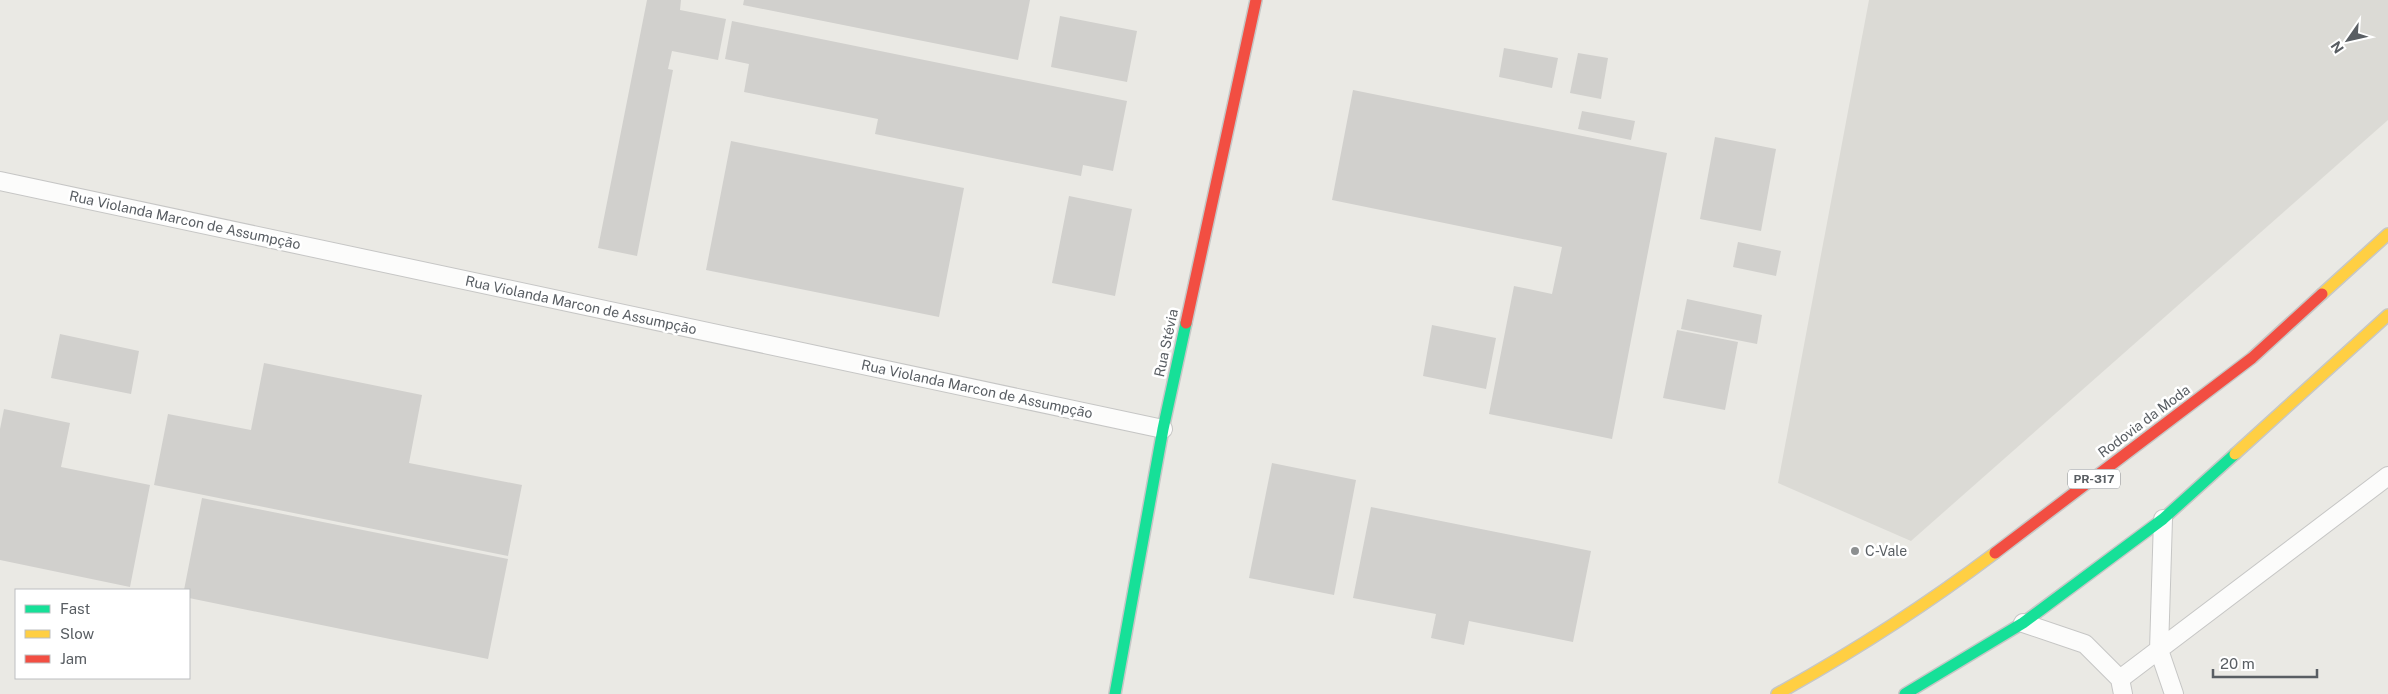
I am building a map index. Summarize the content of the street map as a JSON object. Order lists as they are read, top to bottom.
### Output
{
  "streets": {
    "main road": ["Rua Stévia", "Rodovia da Moda", "PR-317"],
    "lane": ["Rua Violanda Marcon de Assumpção"]
  },
  "crossings": [
    ["Rua Violanda Marcon de Assumpção", "Rua Stévia"]
  ],
  "places": ["C-Vale"],
  "legend": ["Fast", "Slow", "Jam"],
  "scale_bar": "20 m",
  "north": "bottom left"
}
